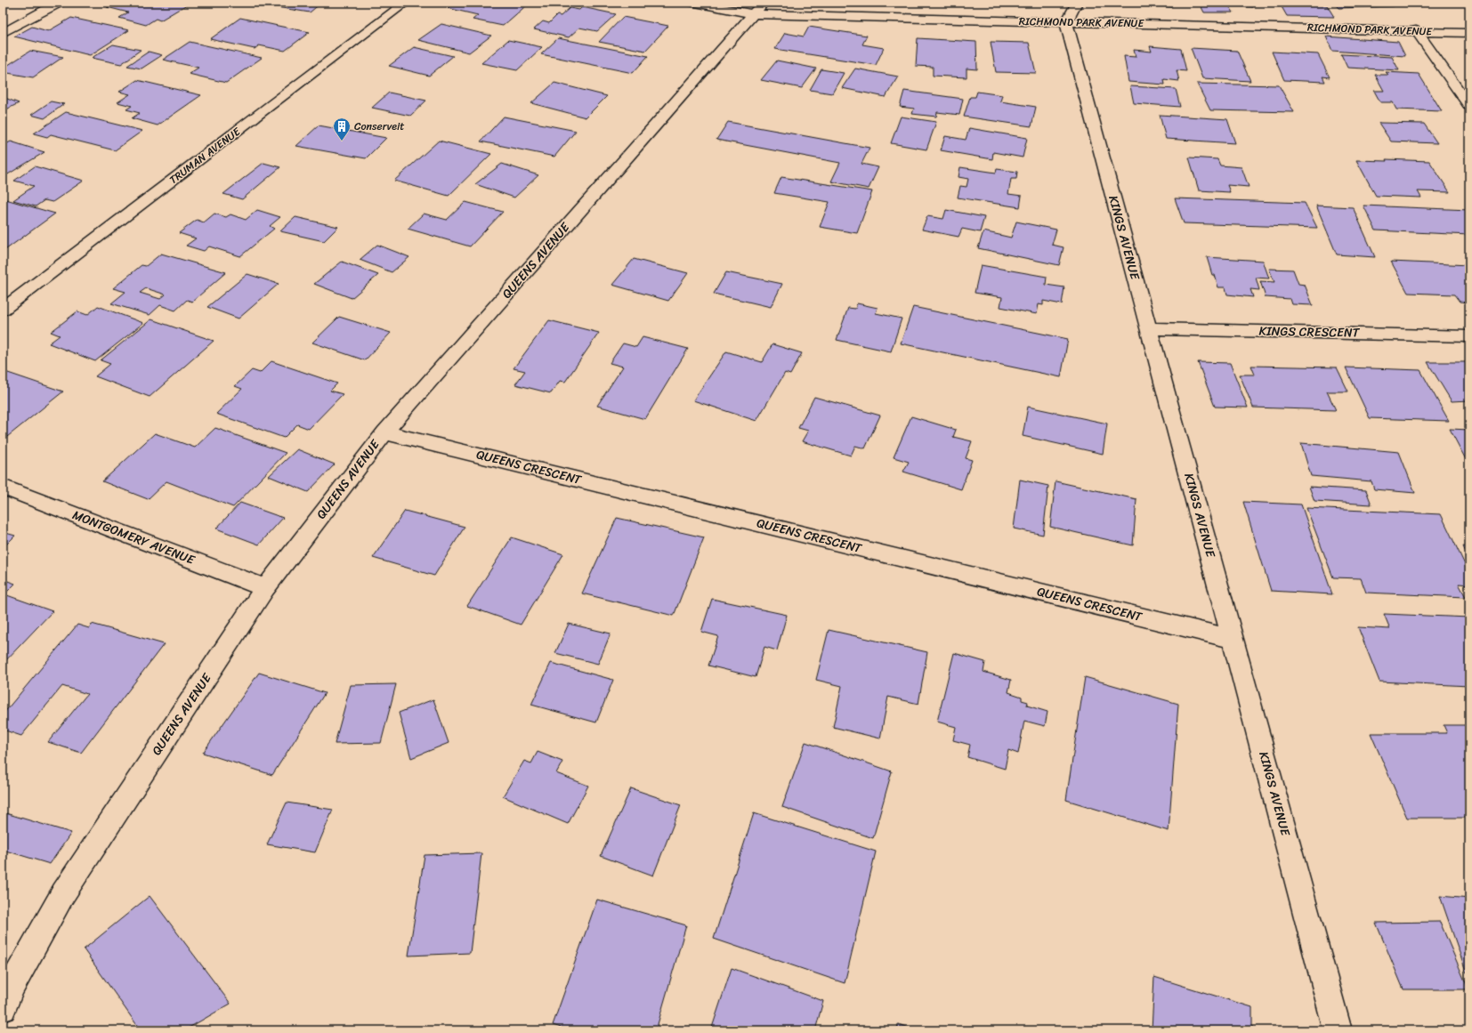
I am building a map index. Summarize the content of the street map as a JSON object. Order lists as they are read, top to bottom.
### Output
{
  "streets": {
    "street": [
      "RICHMOND PARK AVENUE",
      "TRUMAN AVENUE",
      "KINGS AVENUE",
      "QUEENS AVENUE",
      "KINGS CRESCENT",
      "QUEENS CRESCENT",
      "MONTGOMERY AVENUE"
    ]
  },
  "crossings": [
    ["RICHMOND PARK AVENUE", "KINGS AVENUE"],
    ["RICHMOND PARK AVENUE", "QUEENS AVENUE"],
    ["KINGS AVENUE", "KINGS CRESCENT"],
    ["KINGS AVENUE", "QUEENS CRESCENT"],
    ["QUEENS AVENUE", "QUEENS CRESCENT"],
    ["QUEENS AVENUE", "MONTGOMERY AVENUE"]
  ],
  "places": {
    "building": ["Conserveit"]
  }
}
